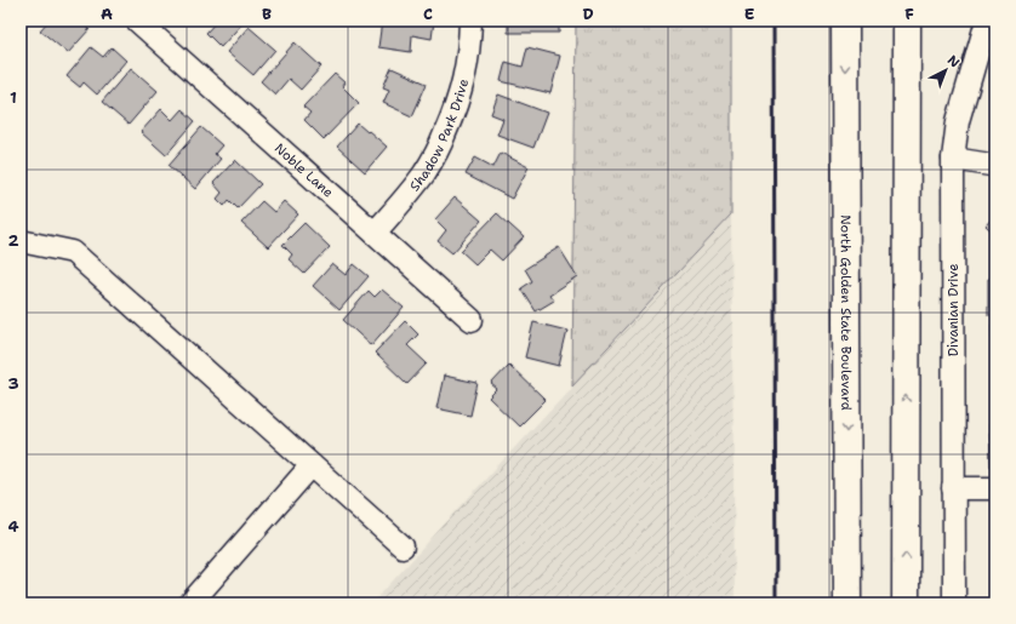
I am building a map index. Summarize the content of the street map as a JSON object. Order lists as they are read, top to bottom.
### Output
{
  "streets": {
    "main road": ["North Golden State Boulevard"],
    "street": ["Shadow Park Drive", "Noble Lane", "Divanian Drive"]
  },
  "crossings": [
    ["Shadow Park Drive", "Noble Lane"]
  ],
  "north": "top right",
  "grid": {
    "columns": [
      "A",
      "B",
      "C",
      "D",
      "E",
      "F"
    ],
    "rows": [
      "1",
      "2",
      "3",
      "4"
    ]
  }
}
